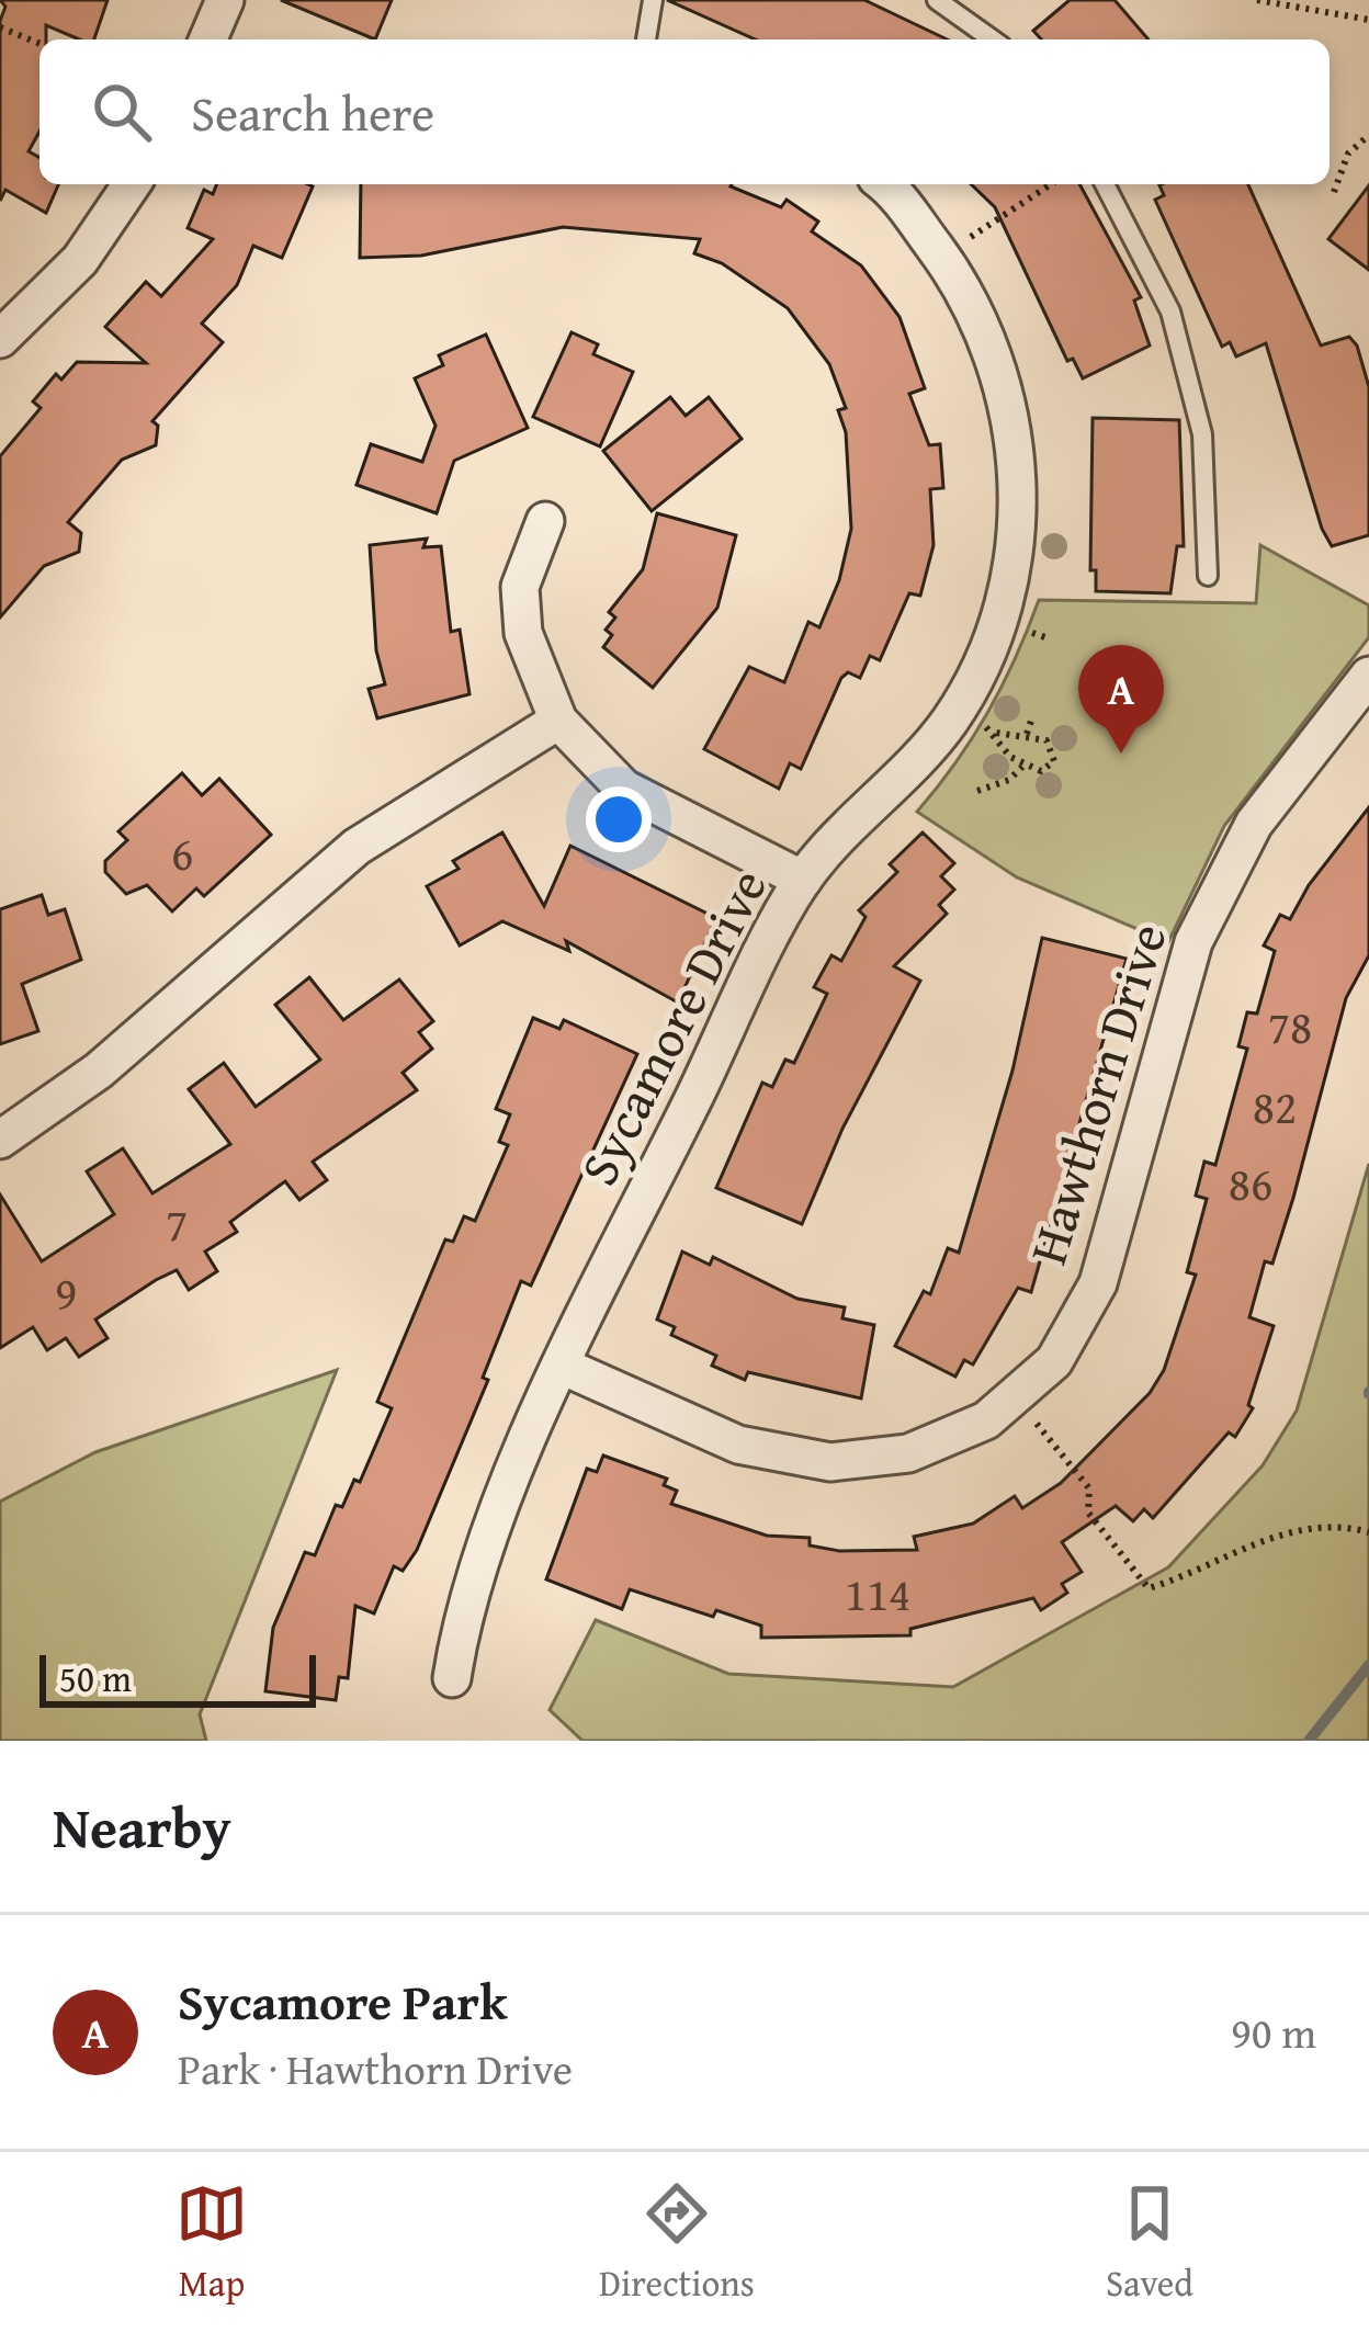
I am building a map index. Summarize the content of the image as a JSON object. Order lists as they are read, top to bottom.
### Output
{
  "streets": {
    "street": ["Sycamore Drive", "Hawthorn Drive"]
  },
  "crossings": [
    ["Sycamore Drive", "Hawthorn Drive"]
  ],
  "house_numbers": [
    "6",
    "78",
    "82",
    "86",
    "7",
    "9",
    "114"
  ],
  "scale_bar": "50 m",
  "page": {
    "search": "Search here",
    "pins": "A",
    "scale": "50 m",
    "heading": "Nearby",
    "list": [
      {
        "mark": "A",
        "name": "Sycamore Park",
        "note": "Park · Hawthorn Drive",
        "value": "90 m"
      }
    ],
    "nav": ["Map", "Directions", "Saved"]
  }
}
